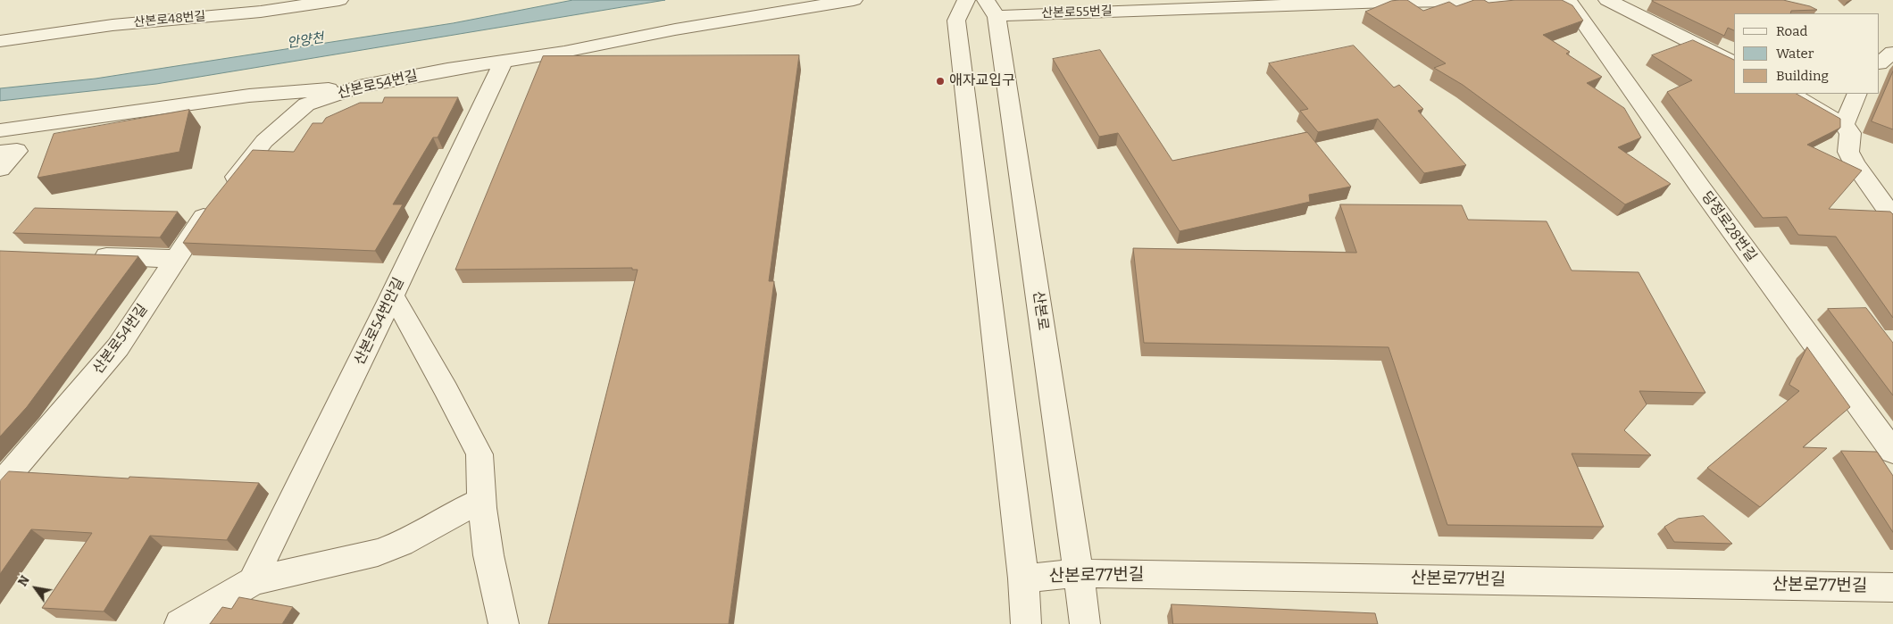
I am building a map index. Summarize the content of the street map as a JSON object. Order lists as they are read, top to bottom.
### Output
{
  "streets": {
    "street": [
      "산본로55번길",
      "산본로48번길",
      "산본로54번길",
      "당정로28번길",
      "산본로",
      "산본로54번안길",
      "산본로77번길"
    ]
  },
  "crossings": [
    ["산본로55번길", "산본로"],
    ["산본로54번길", "산본로54번안길"],
    ["산본로", "산본로77번길"]
  ],
  "water": ["안양천"],
  "places": ["애자교입구"],
  "legend": ["Road", "Water", "Building"],
  "north": "top left"
}
